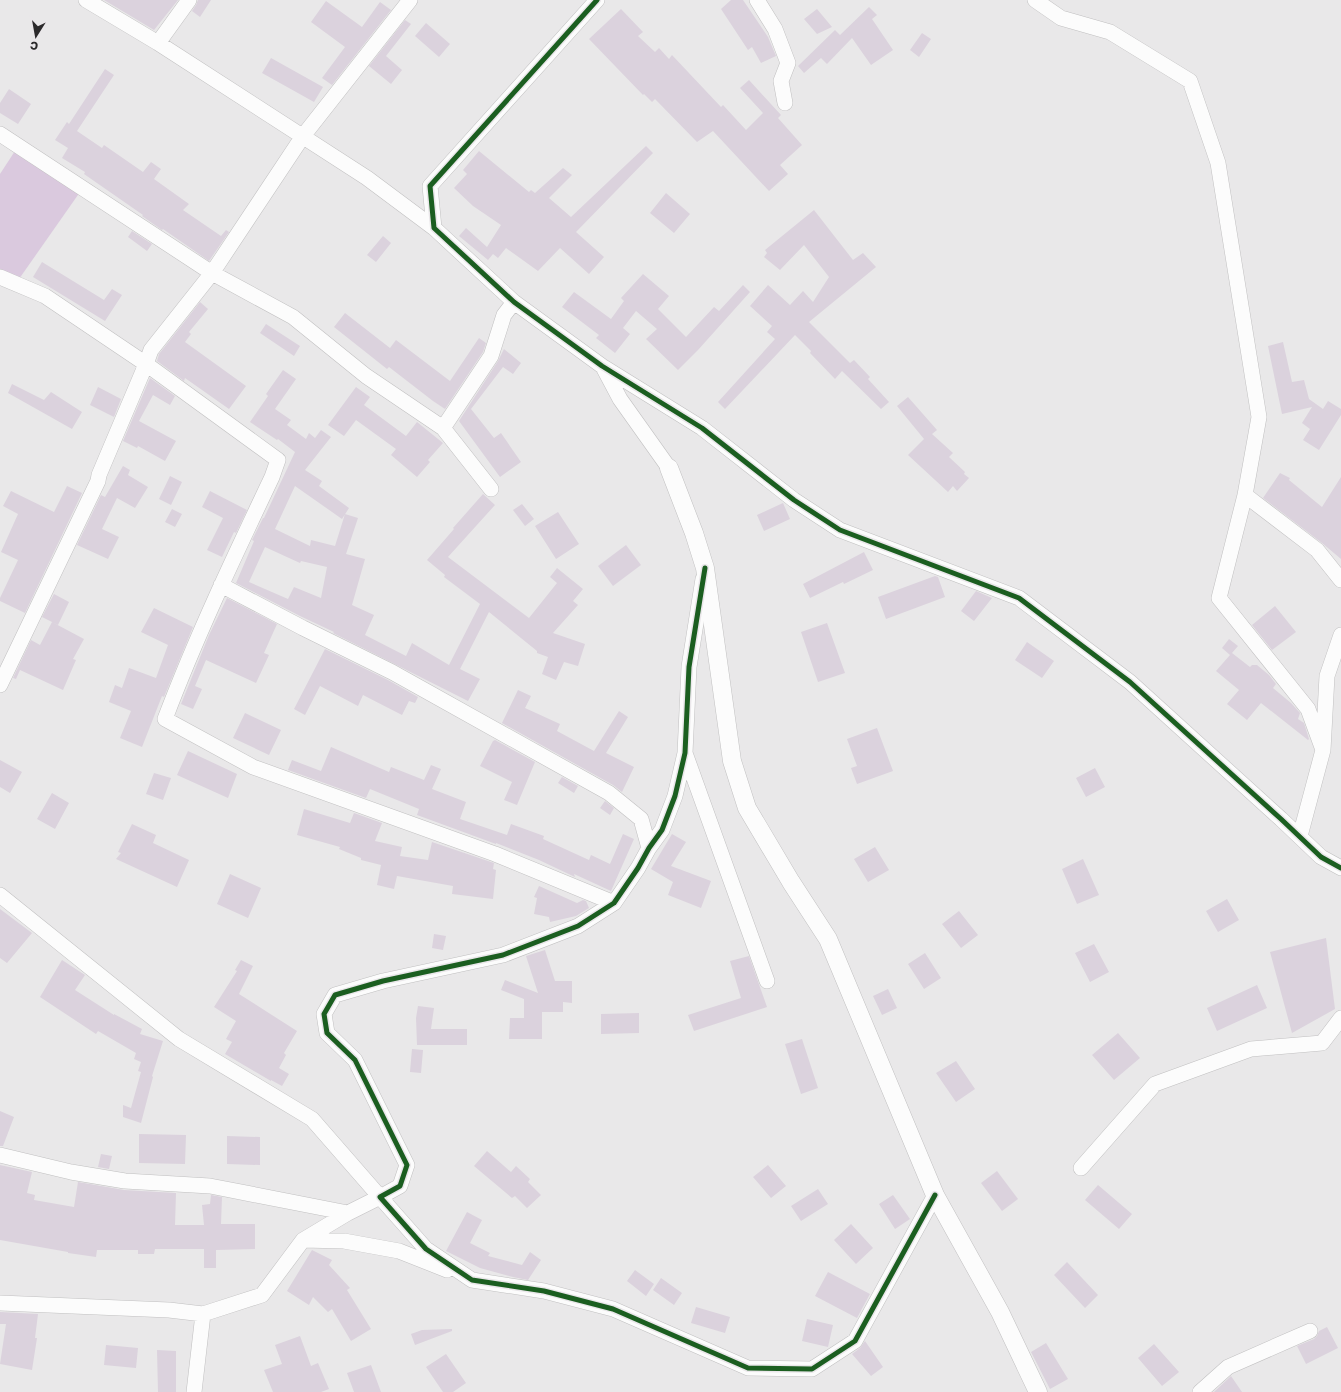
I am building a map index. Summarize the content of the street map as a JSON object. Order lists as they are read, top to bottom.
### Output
{
  "north": "bottom"
}
